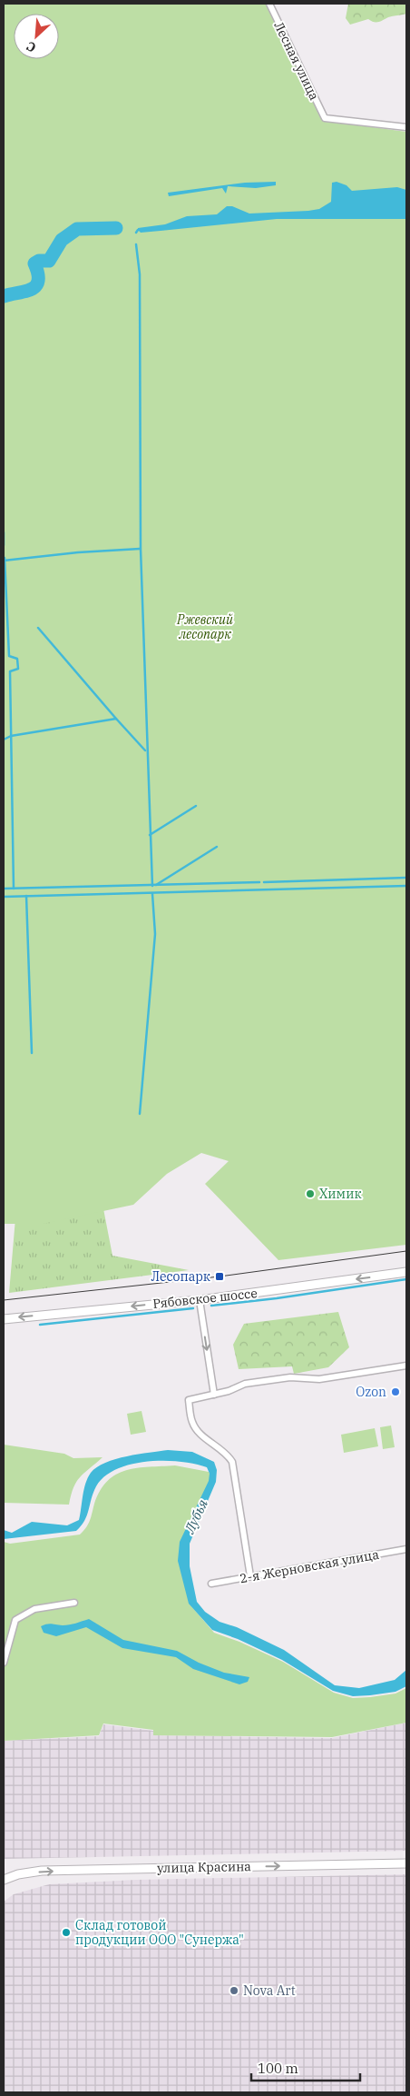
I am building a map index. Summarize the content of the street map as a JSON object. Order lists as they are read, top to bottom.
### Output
{
  "streets": {
    "main road": ["Рябовское шоссе", "улица Красина"],
    "street": ["Лесная улица", "2-я Жерновская улица"]
  },
  "one_way": ["Рябовское шоссе", "улица Красина"],
  "water": ["Лубья"],
  "parks": ["Ржевский лесопарк"],
  "places": {
    "other": [
      "Химик",
      "Ozon",
      "Склад готовой продукции ООО \"Сунержа\"",
      "Nova Art"
    ],
    "transit": ["Лесопарк"]
  },
  "scale_bar": "100 m",
  "north": "bottom left"
}
